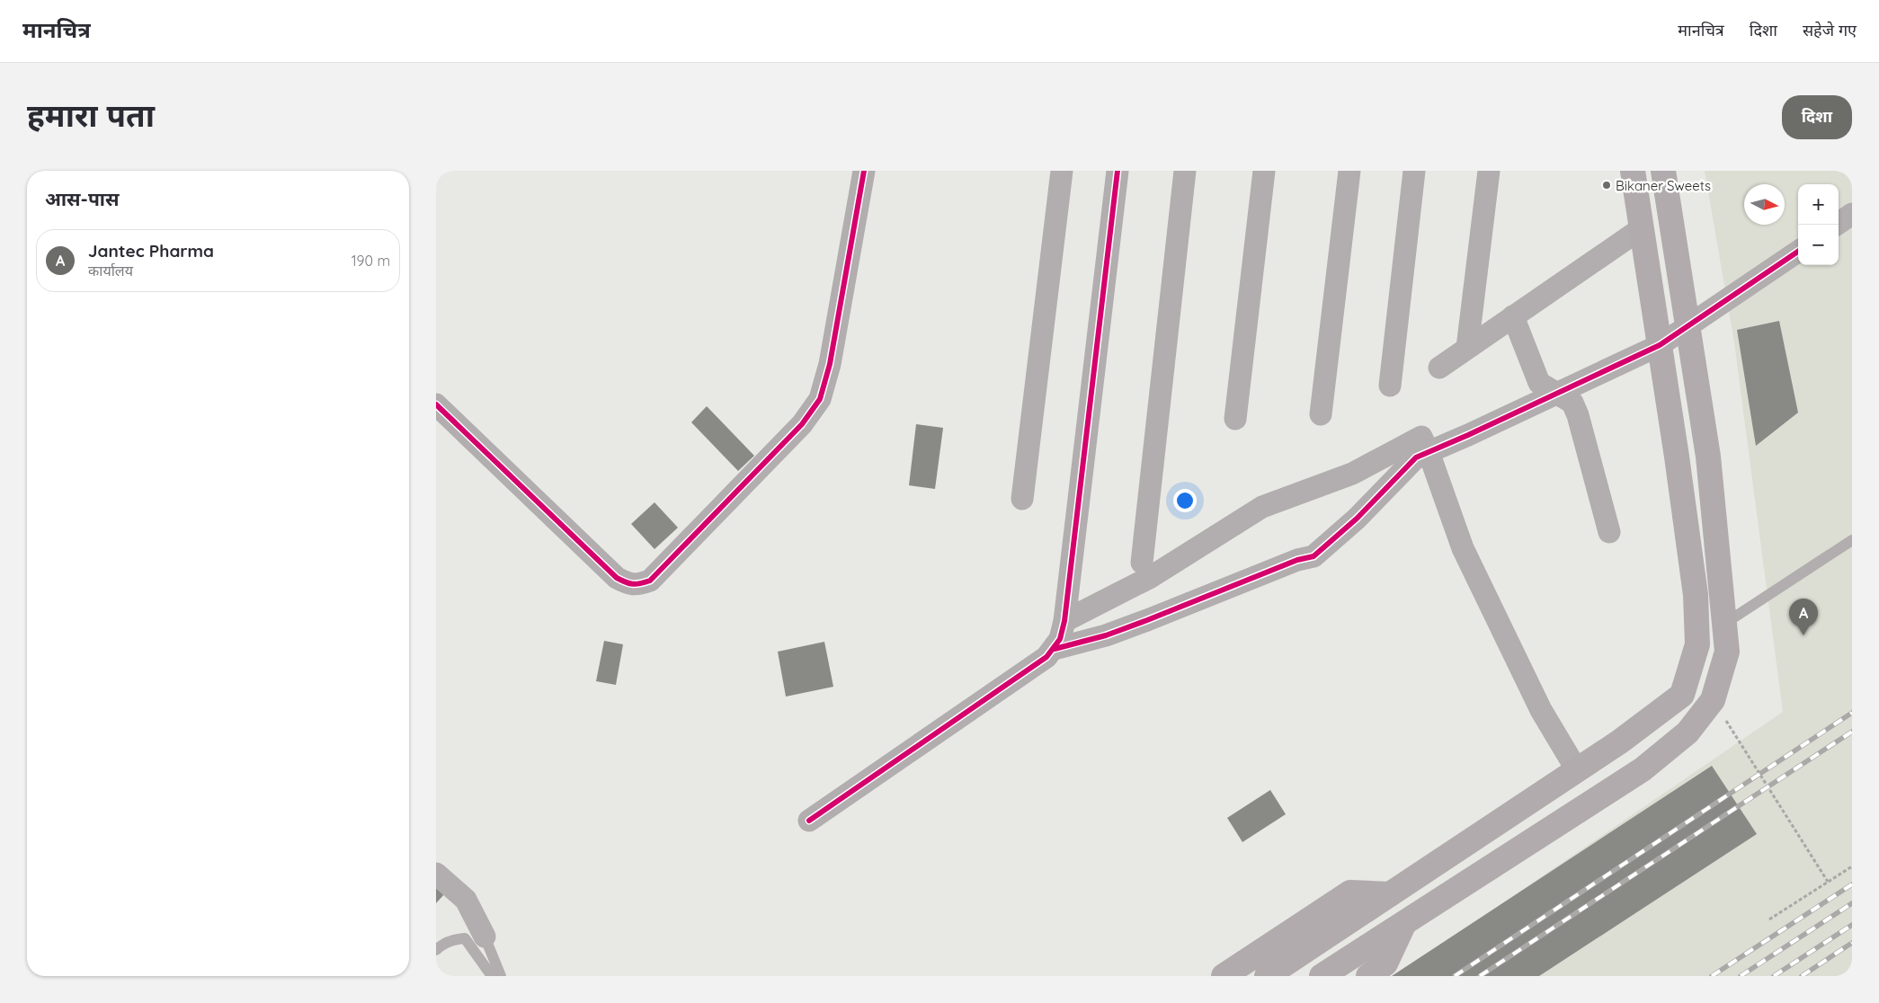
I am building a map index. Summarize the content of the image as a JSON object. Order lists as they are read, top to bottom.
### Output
{
  "places": ["Bikaner Sweets"],
  "north": "right",
  "page": {
    "header": "मानचित्र",
    "nav": ["मानचित्र", "दिशा", "सहेजे गए"],
    "title": "हमारा पता",
    "buttons": "दिशा",
    "heading": "आस-पास",
    "map_buttons": ["+", "−"],
    "list": [
      {
        "mark": "A",
        "name": "Jantec Pharma",
        "note": "कार्यालय",
        "value": "190 m"
      }
    ],
    "pins": "A"
  }
}
